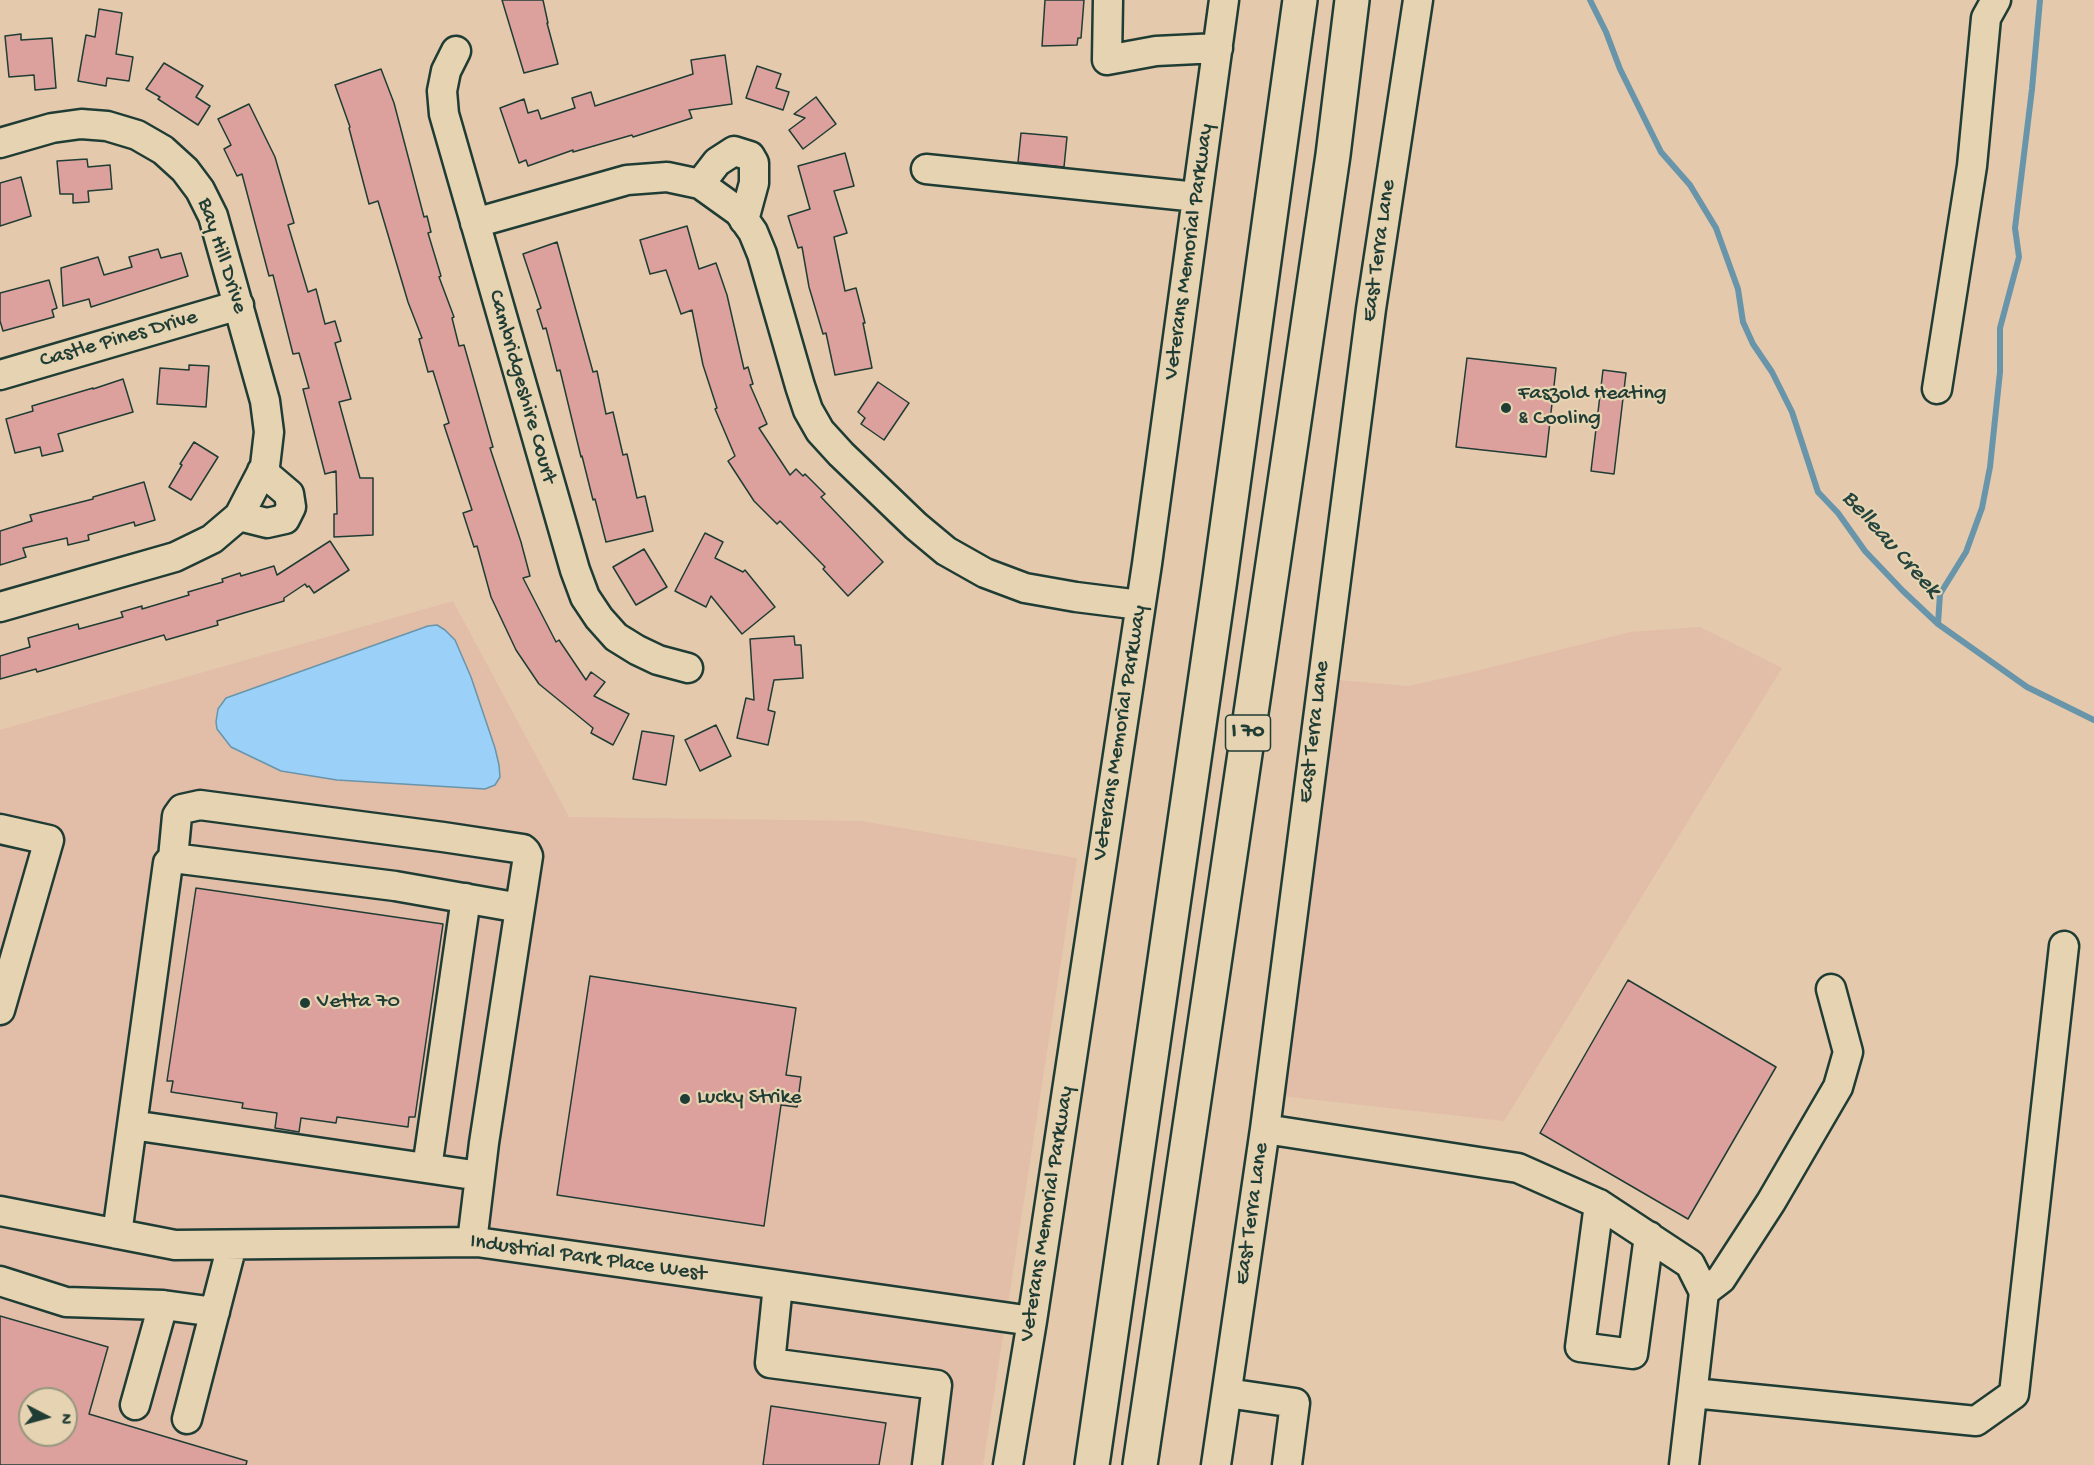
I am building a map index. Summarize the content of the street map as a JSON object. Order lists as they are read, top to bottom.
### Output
{
  "streets": {
    "highway": ["I 70"],
    "street": [
      "East Terra Lane",
      "Veterans Memorial Parkway",
      "Bay Hill Drive",
      "Castle Pines Drive",
      "Cambridgeshire Court",
      "Industrial Park Place West"
    ]
  },
  "crossings": [
    ["Veterans Memorial Parkway", "Industrial Park Place West"],
    ["Bay Hill Drive", "Castle Pines Drive"]
  ],
  "water": ["Belleau Creek"],
  "places": ["Faszold Heating & Cooling", "Vetta 70", "Lucky Strike"],
  "north": "right"
}
